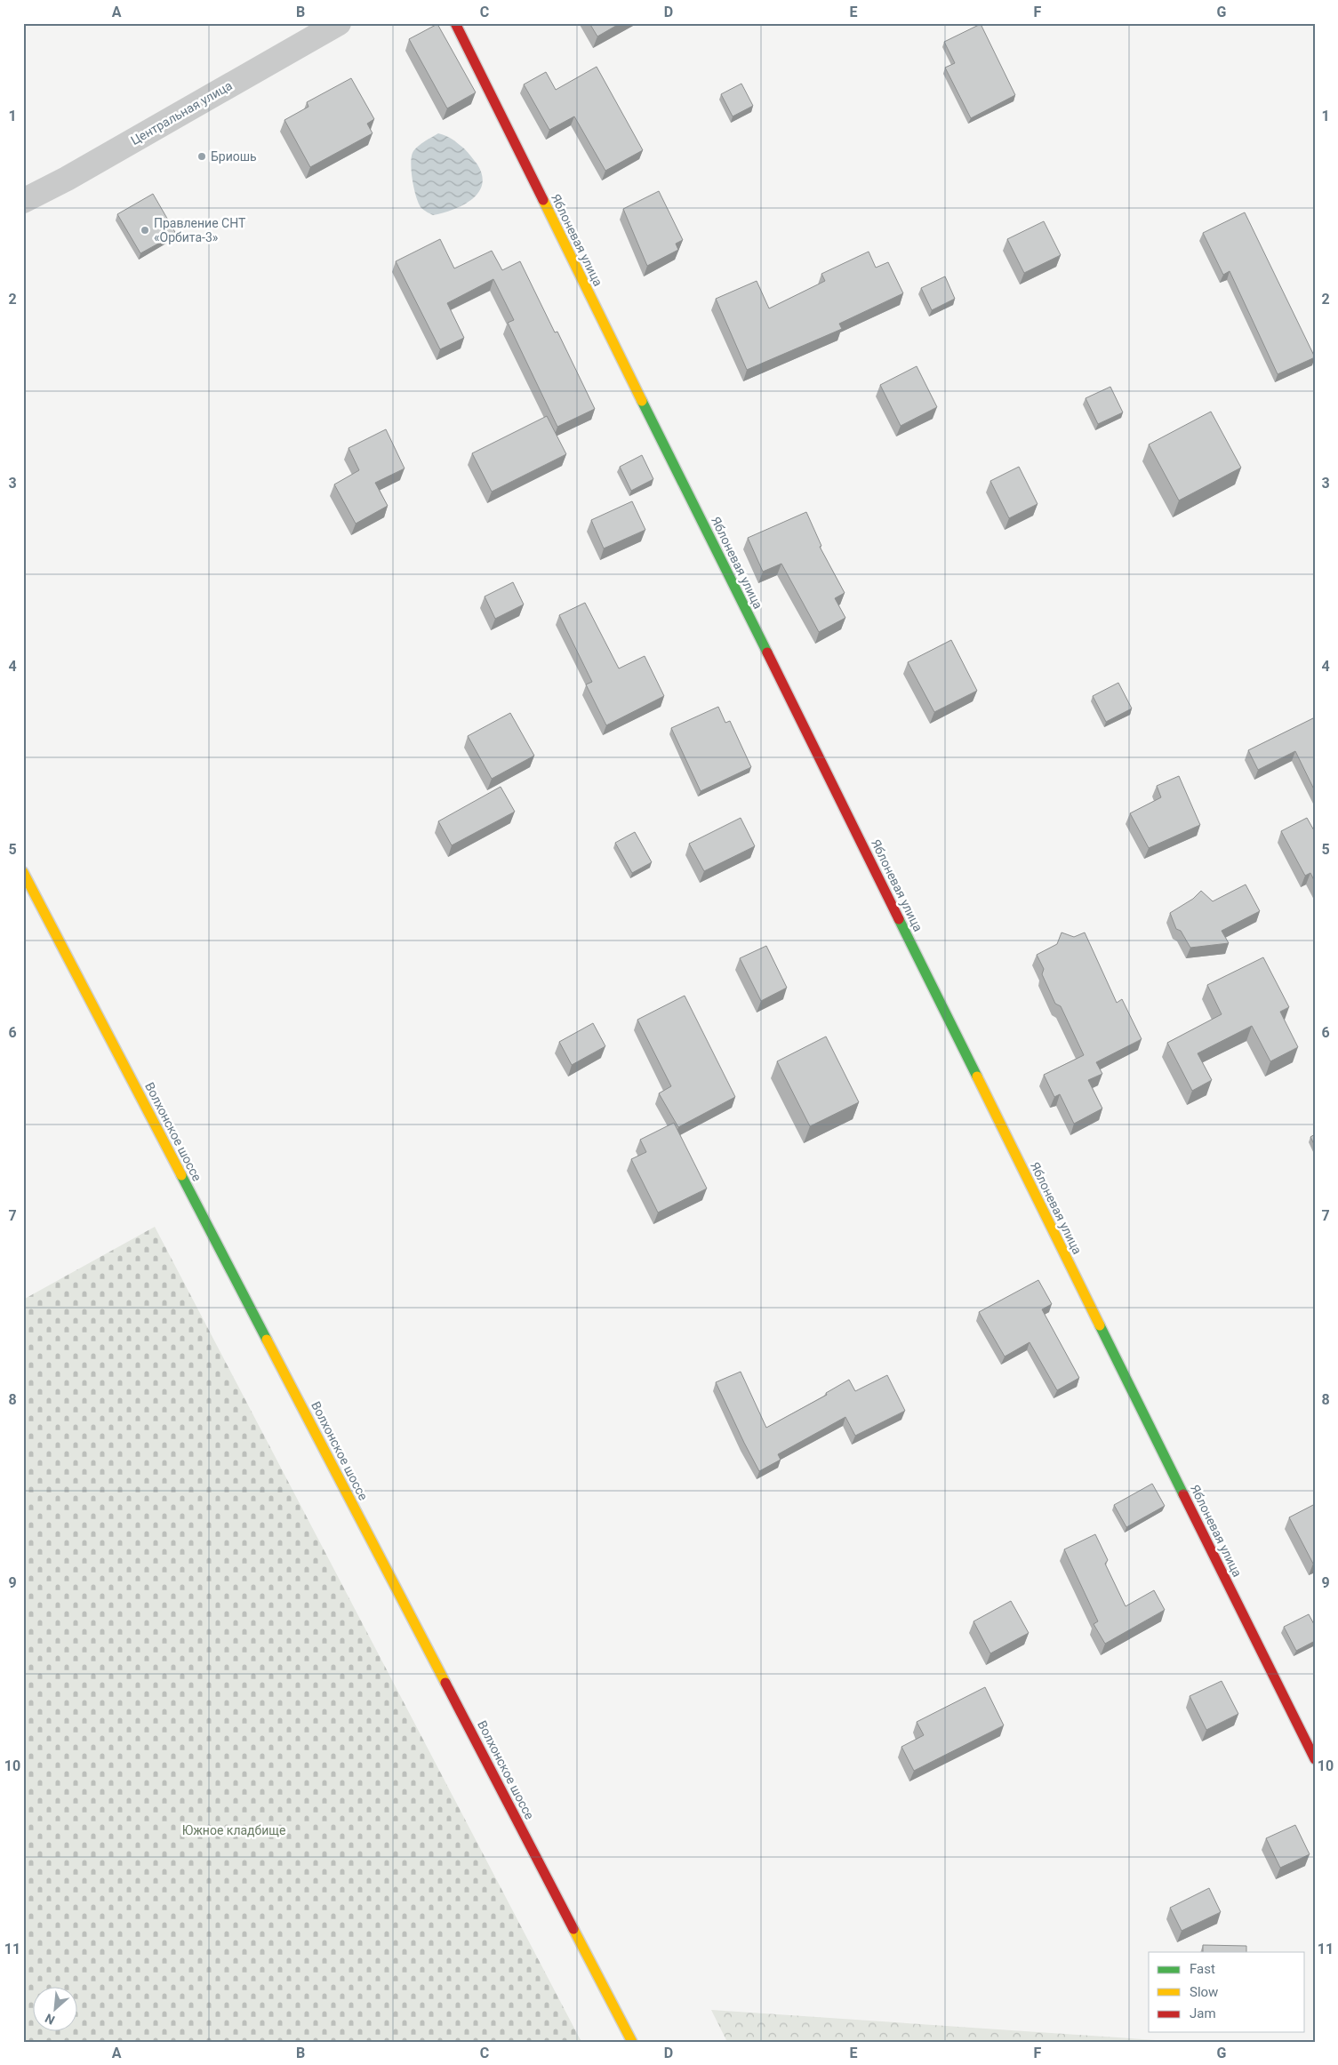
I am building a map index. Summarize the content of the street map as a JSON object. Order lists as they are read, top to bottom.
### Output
{
  "streets": {
    "street": ["Центральная улица", "Яблоневая улица", "Волхонское шоссе"]
  },
  "parks": ["Южное кладбище"],
  "places": ["Бриошь", "Правление СНТ «Орбита-3»"],
  "legend": ["Fast", "Slow", "Jam"],
  "north": "bottom left",
  "grid": {
    "columns": [
      "A",
      "B",
      "C",
      "D",
      "E",
      "F",
      "G"
    ],
    "rows": [
      "1",
      "2",
      "3",
      "4",
      "5",
      "6",
      "7",
      "8",
      "9",
      "10",
      "11"
    ]
  }
}
